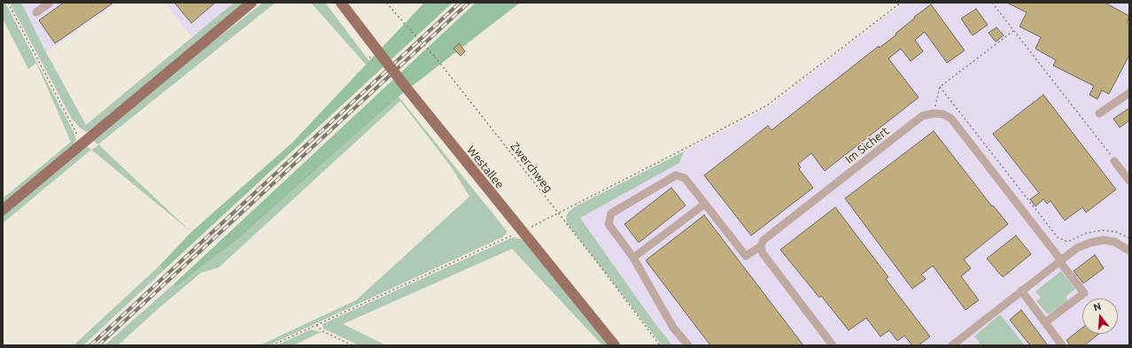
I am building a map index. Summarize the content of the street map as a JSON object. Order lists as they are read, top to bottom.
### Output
{
  "streets": {
    "main road": ["Westallee"],
    "street": ["Im Sichert"],
    "path": ["Zwerchweg"]
  },
  "north": "top"
}
